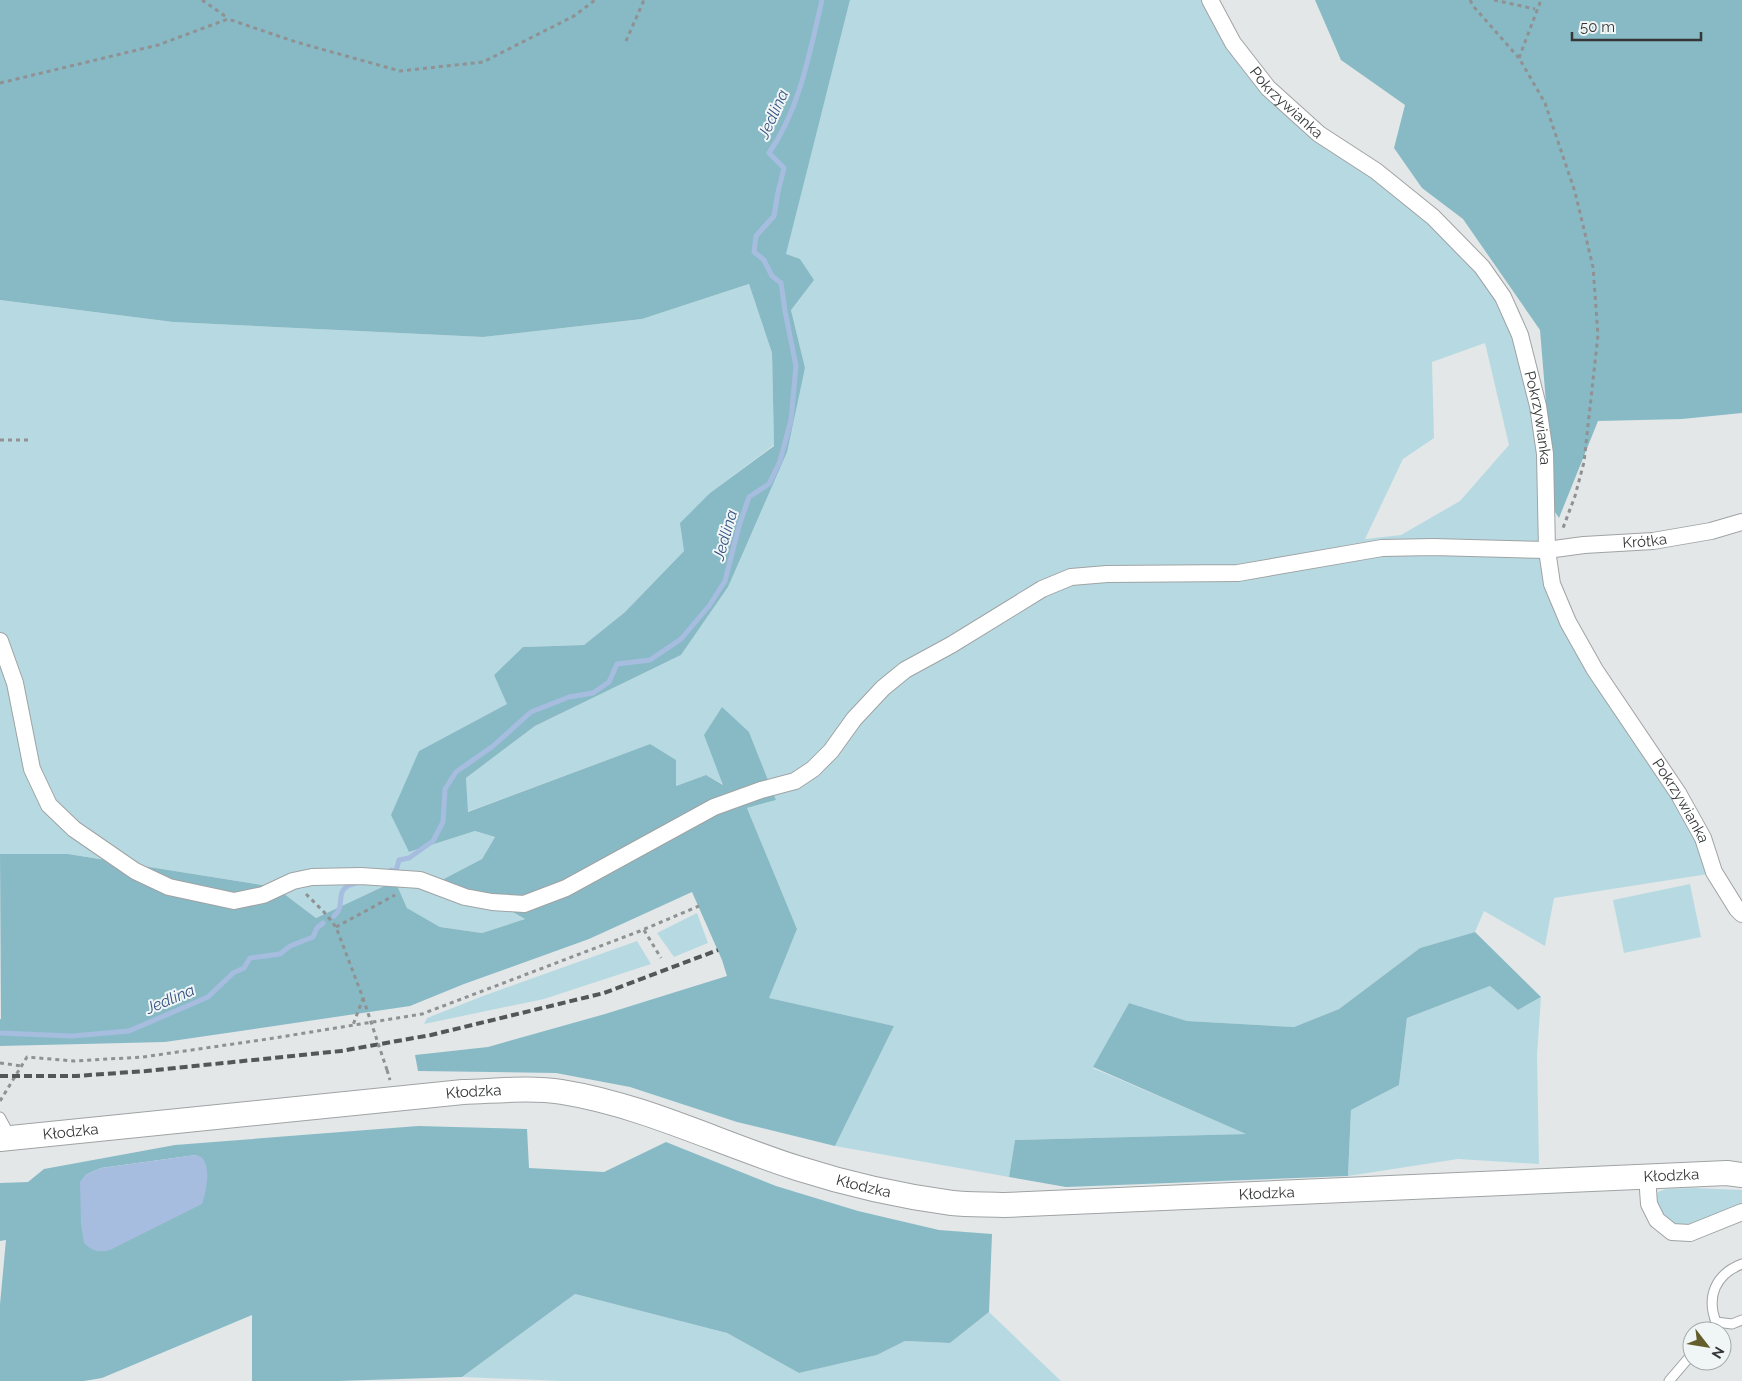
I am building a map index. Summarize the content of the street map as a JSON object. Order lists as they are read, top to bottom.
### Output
{
  "streets": {
    "main road": ["Kłodzka"],
    "street": ["Pokrzywianka", "Krótka"]
  },
  "crossings": [
    ["Pokrzywianka", "Krótka"]
  ],
  "water": ["Jedlina"],
  "scale_bar": "50 m",
  "north": "bottom right"
}
